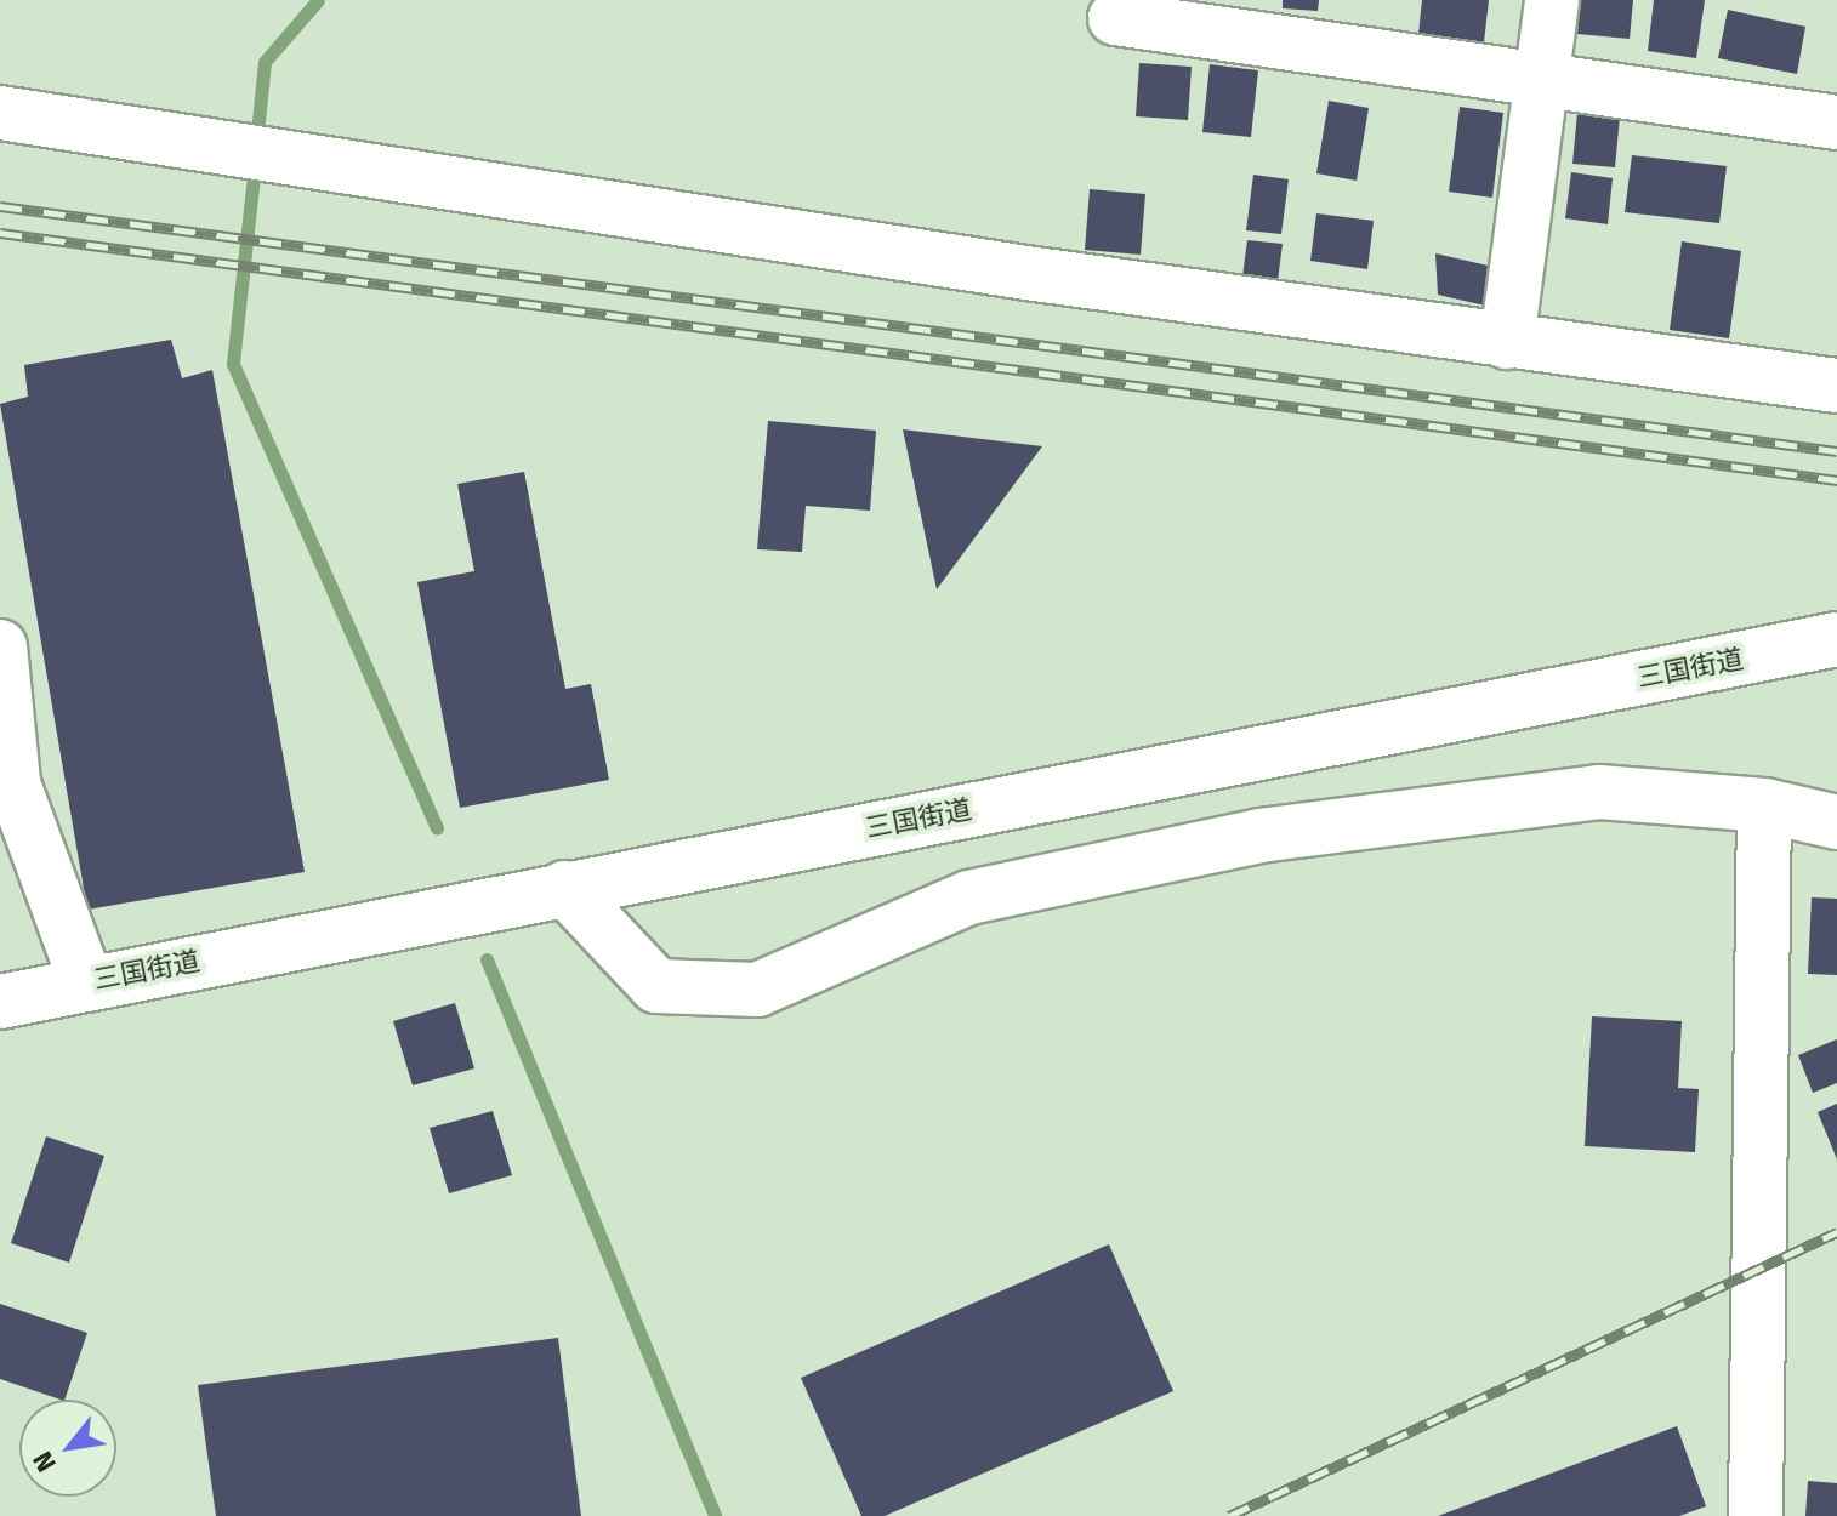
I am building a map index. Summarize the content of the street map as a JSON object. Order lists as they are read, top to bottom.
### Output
{
  "streets": {
    "main road": ["三国街道"]
  },
  "north": "bottom left"
}
